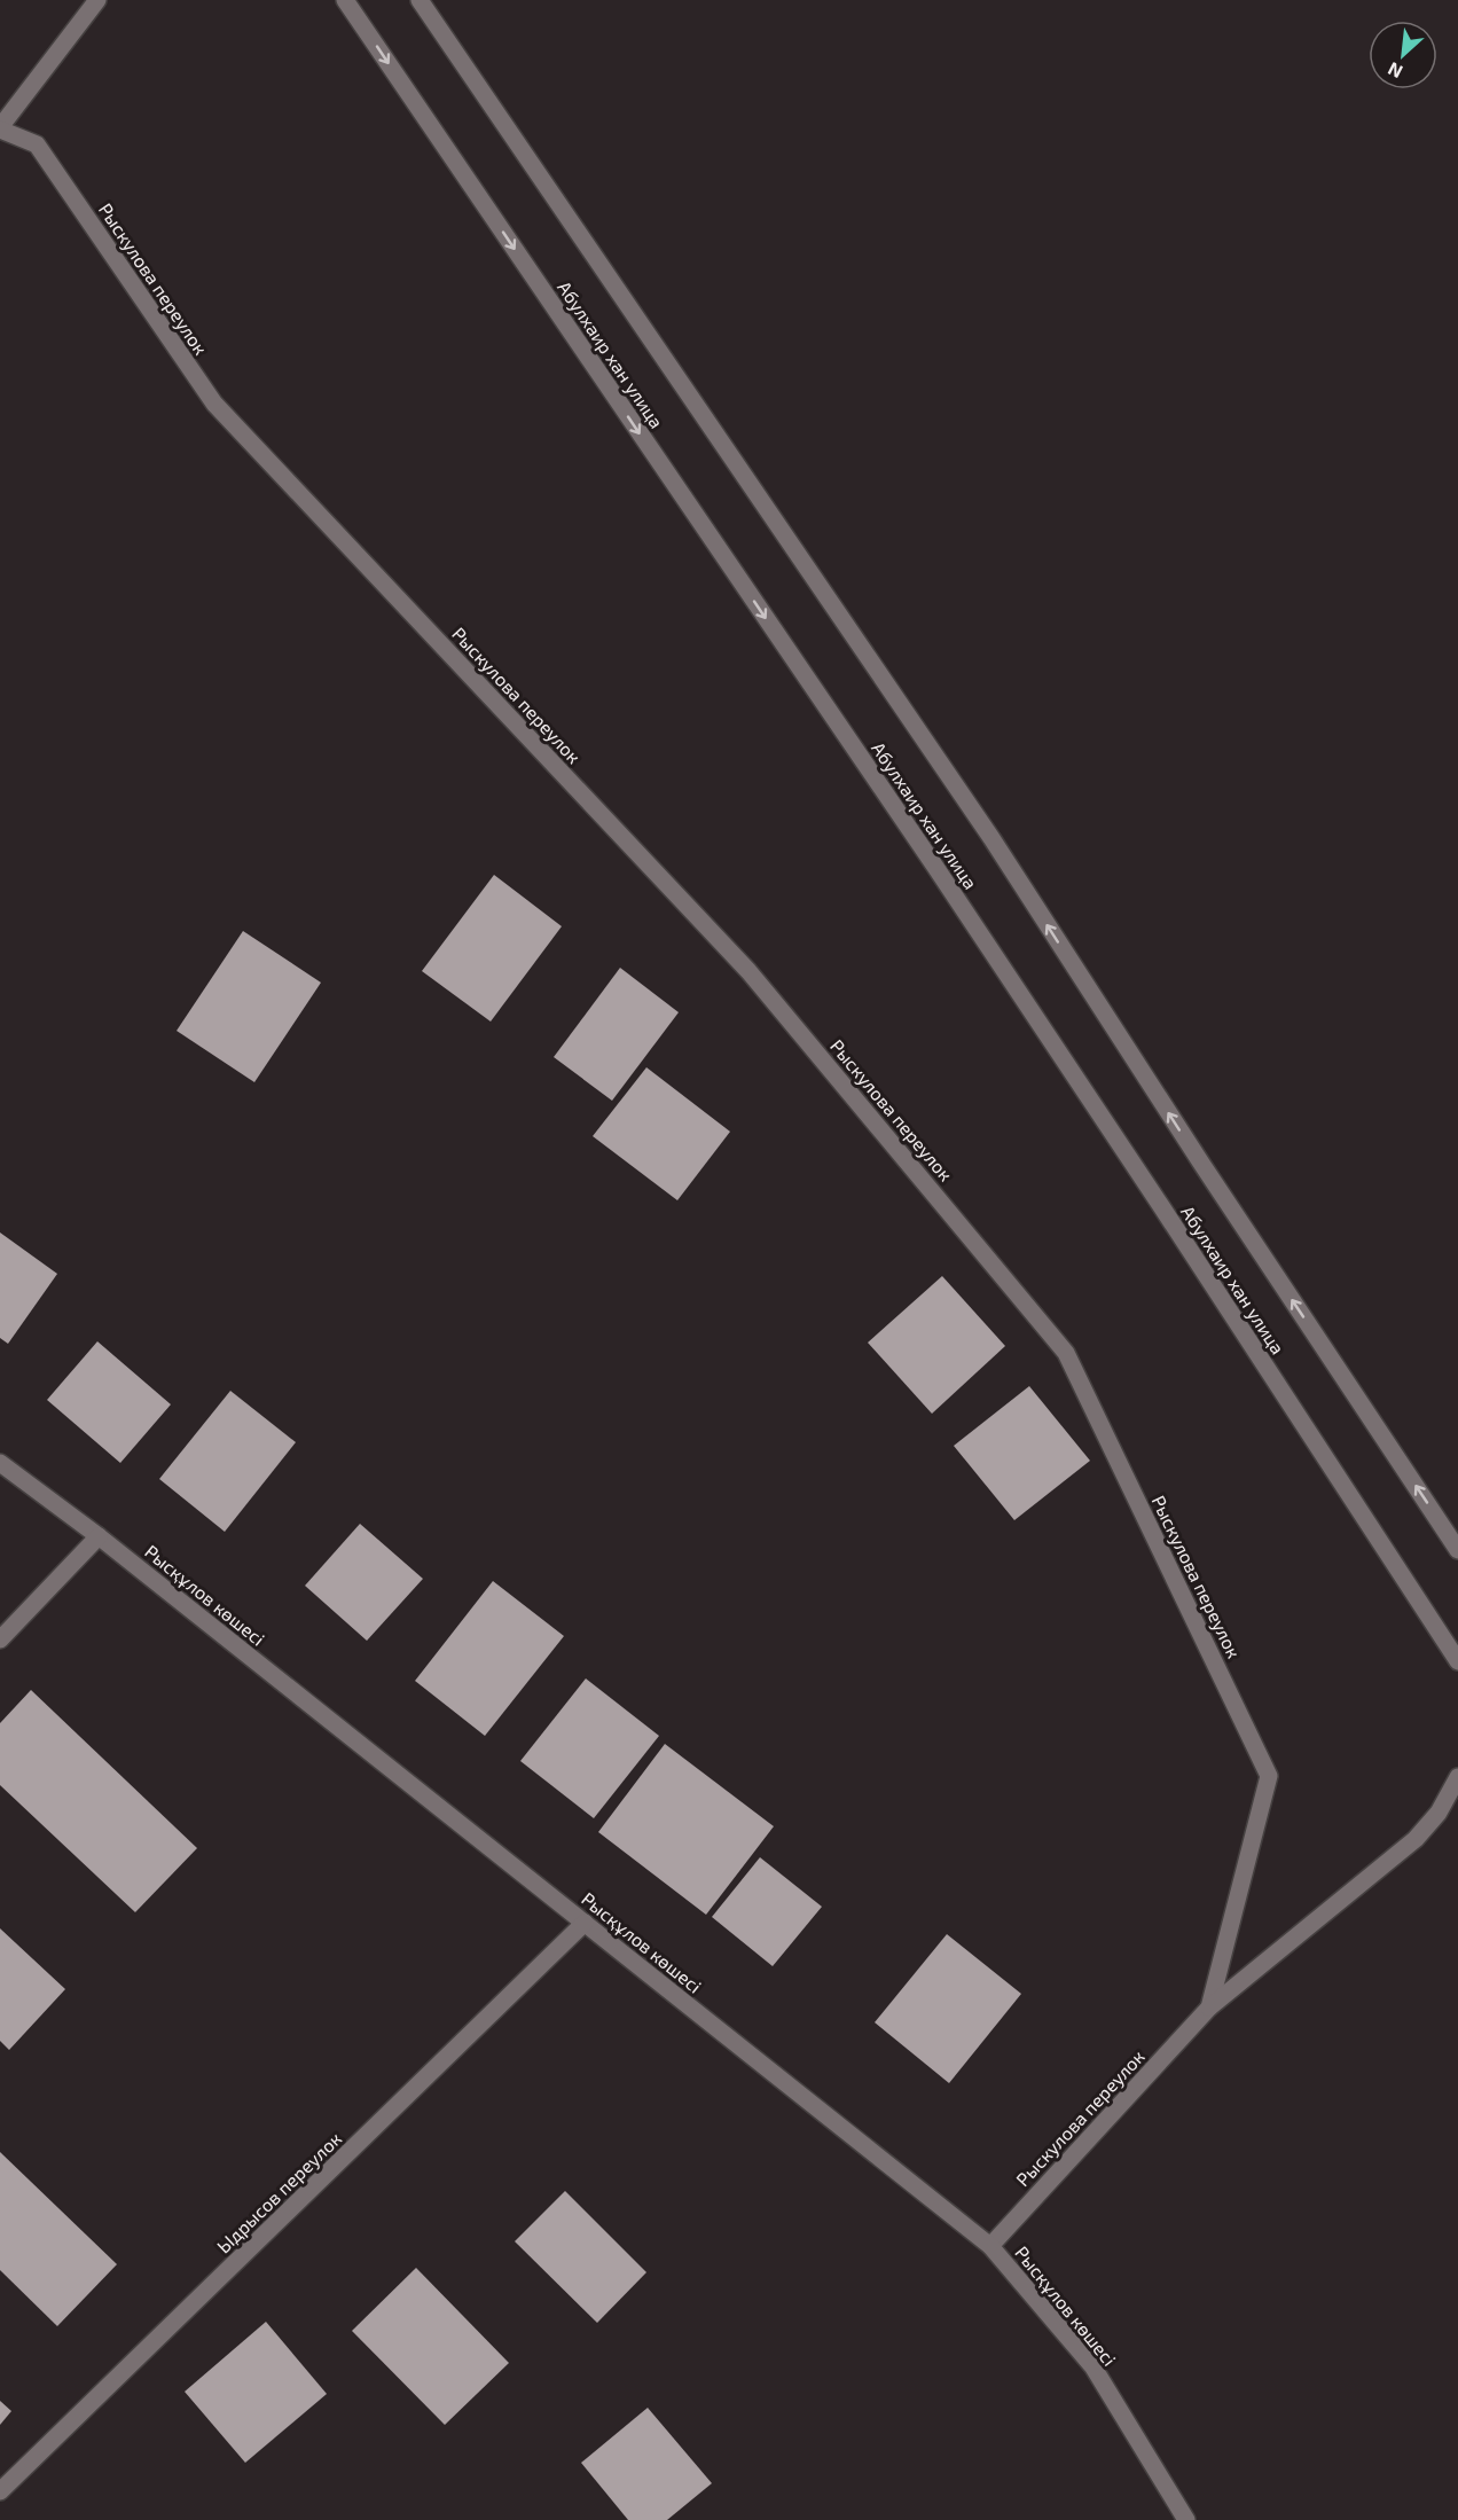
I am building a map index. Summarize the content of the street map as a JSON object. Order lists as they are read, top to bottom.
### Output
{
  "streets": {
    "street": [
      "Рыскулова переулок",
      "Абулхаир хан улица",
      "Рысқұлов көшесі",
      "Ыдрысов переулок"
    ]
  },
  "crossings": [
    ["Рыскулова переулок", "Рысқұлов көшесі"],
    ["Рысқұлов көшесі", "Ыдрысов переулок"]
  ],
  "north": "bottom left"
}
